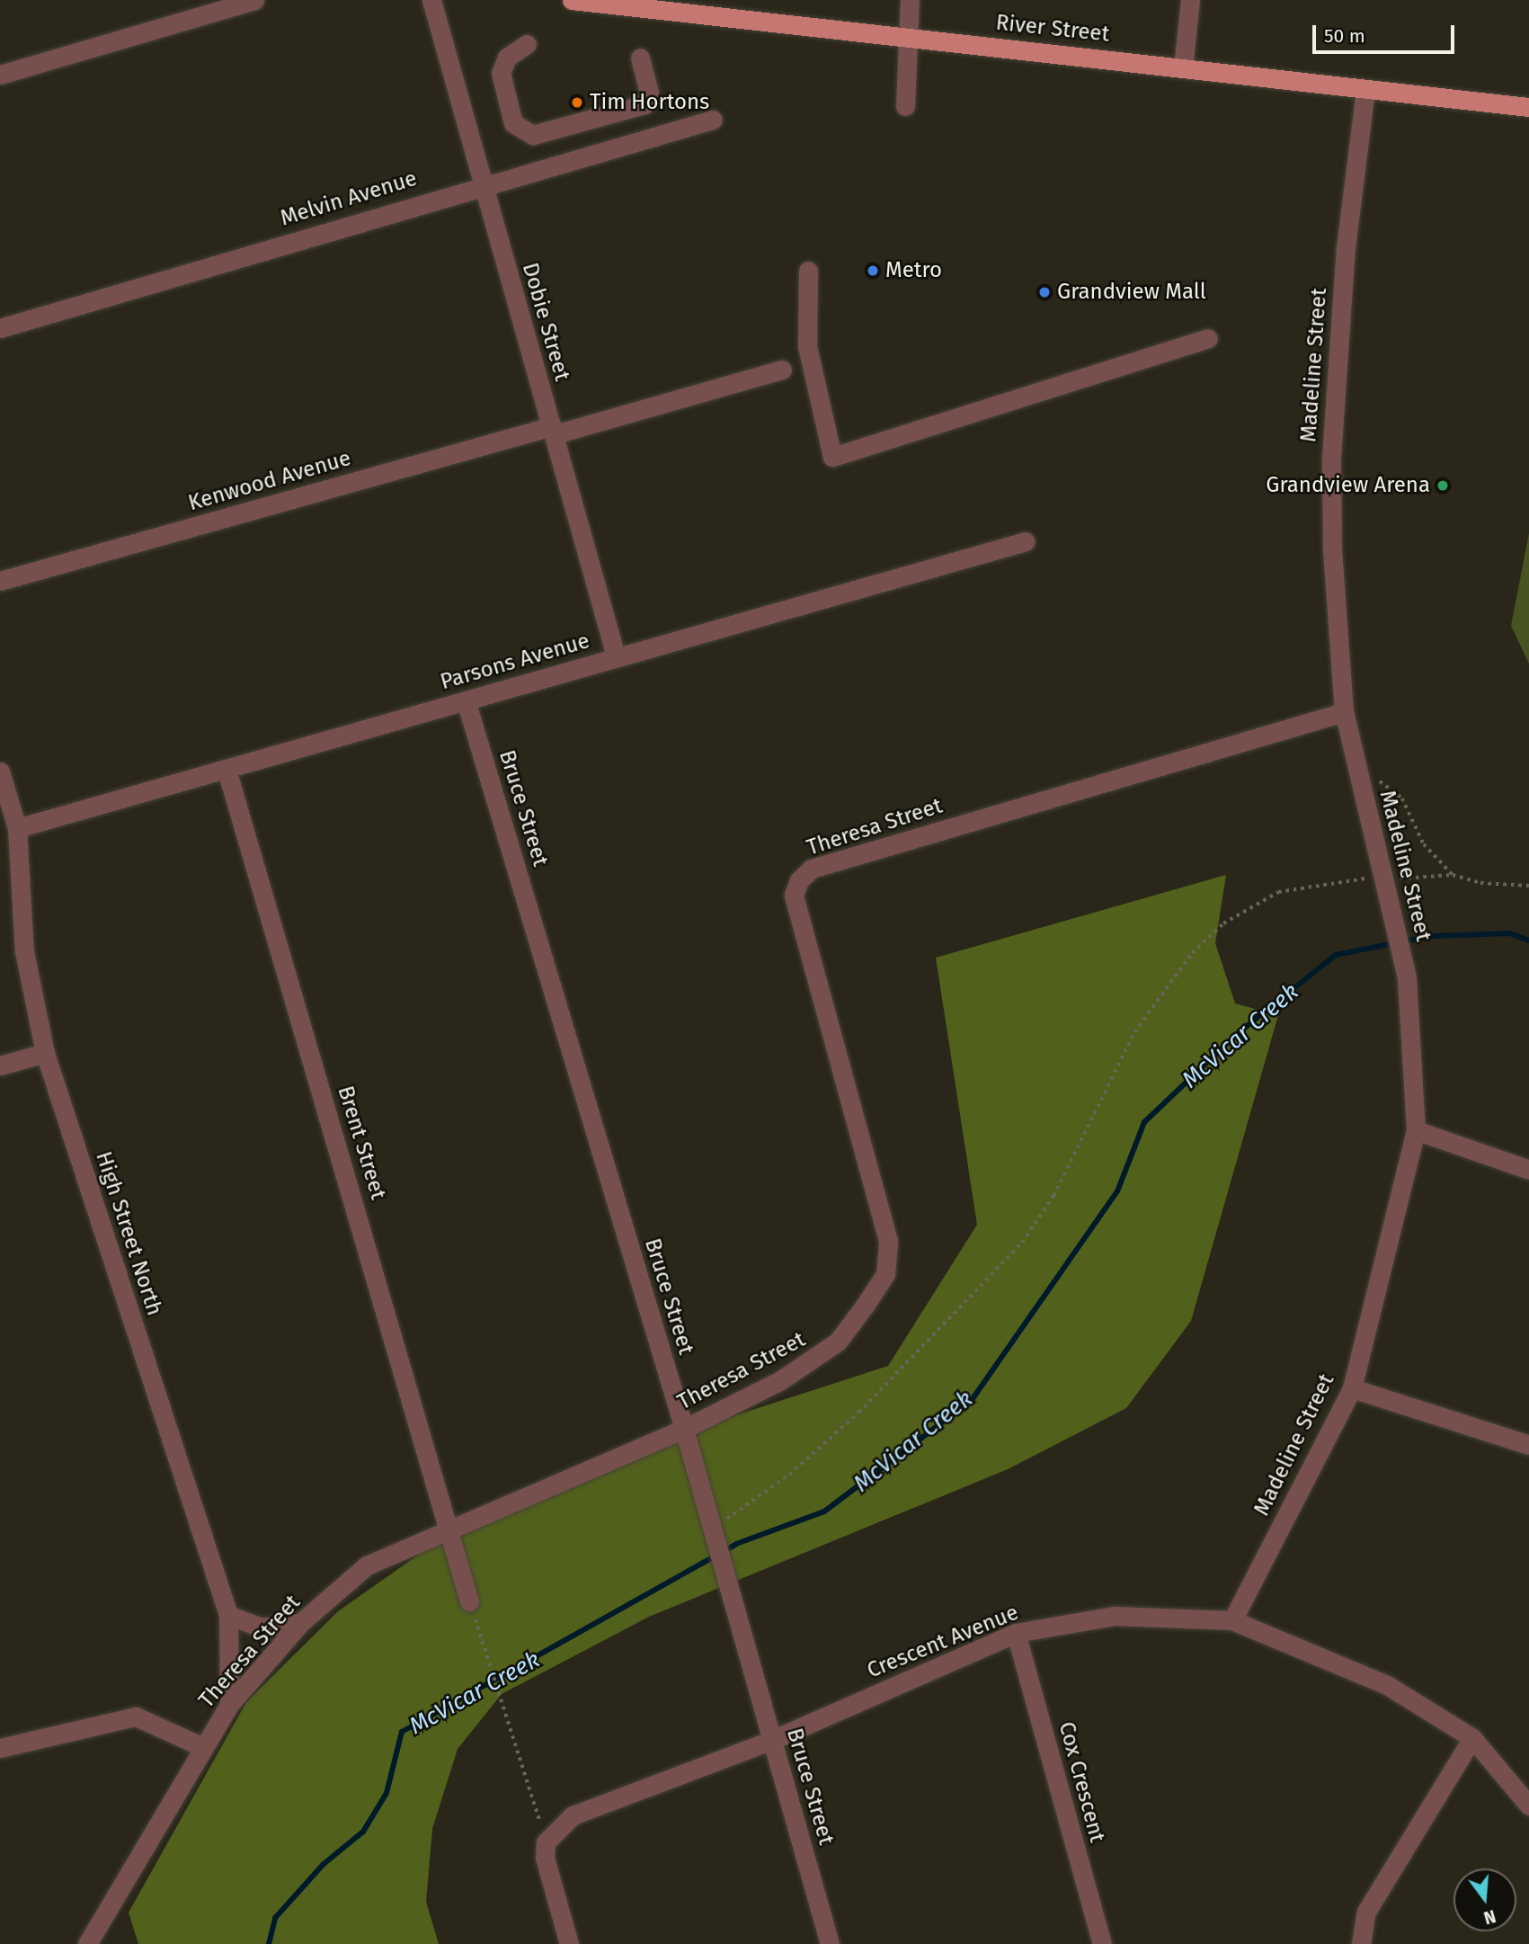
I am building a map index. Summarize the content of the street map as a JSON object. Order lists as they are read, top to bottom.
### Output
{
  "streets": {
    "main road": ["River Street"],
    "street": [
      "Melvin Avenue",
      "Dobie Street",
      "Madeline Street",
      "Kenwood Avenue",
      "Parsons Avenue",
      "Bruce Street",
      "Theresa Street",
      "Brent Street",
      "High Street North",
      "Crescent Avenue",
      "Cox Crescent"
    ]
  },
  "crossings": [
    ["River Street", "Madeline Street"],
    ["Melvin Avenue", "Dobie Street"],
    ["Dobie Street", "Kenwood Avenue"],
    ["Dobie Street", "Parsons Avenue"],
    ["Madeline Street", "Theresa Street"],
    ["Madeline Street", "Crescent Avenue"],
    ["Parsons Avenue", "Bruce Street"],
    ["Parsons Avenue", "Brent Street"],
    ["Parsons Avenue", "High Street North"],
    ["Bruce Street", "Theresa Street"],
    ["Bruce Street", "Crescent Avenue"],
    ["Theresa Street", "Brent Street"],
    ["Theresa Street", "High Street North"],
    ["Crescent Avenue", "Cox Crescent"]
  ],
  "water": ["McVicar Creek"],
  "places": [
    "Tim Hortons",
    "Metro",
    "Grandview Mall",
    "Grandview Arena"
  ],
  "scale_bar": "50 m",
  "north": "bottom"
}
